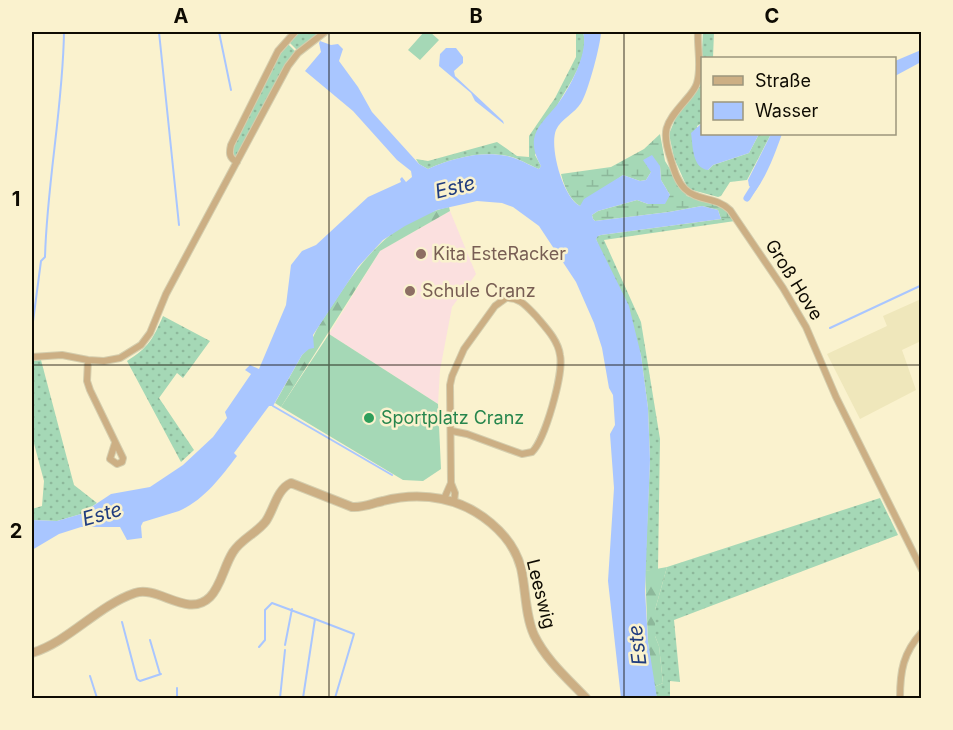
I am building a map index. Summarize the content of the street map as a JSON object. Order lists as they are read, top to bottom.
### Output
{
  "streets": {
    "street": ["Groß Hove", "Leeswig"]
  },
  "water": ["Este"],
  "places": ["Kita EsteRacker", "Schule Cranz", "Sportplatz Cranz"],
  "legend": ["Straße", "Wasser"],
  "grid": {
    "columns": ["A", "B", "C"],
    "rows": ["1", "2"]
  }
}
